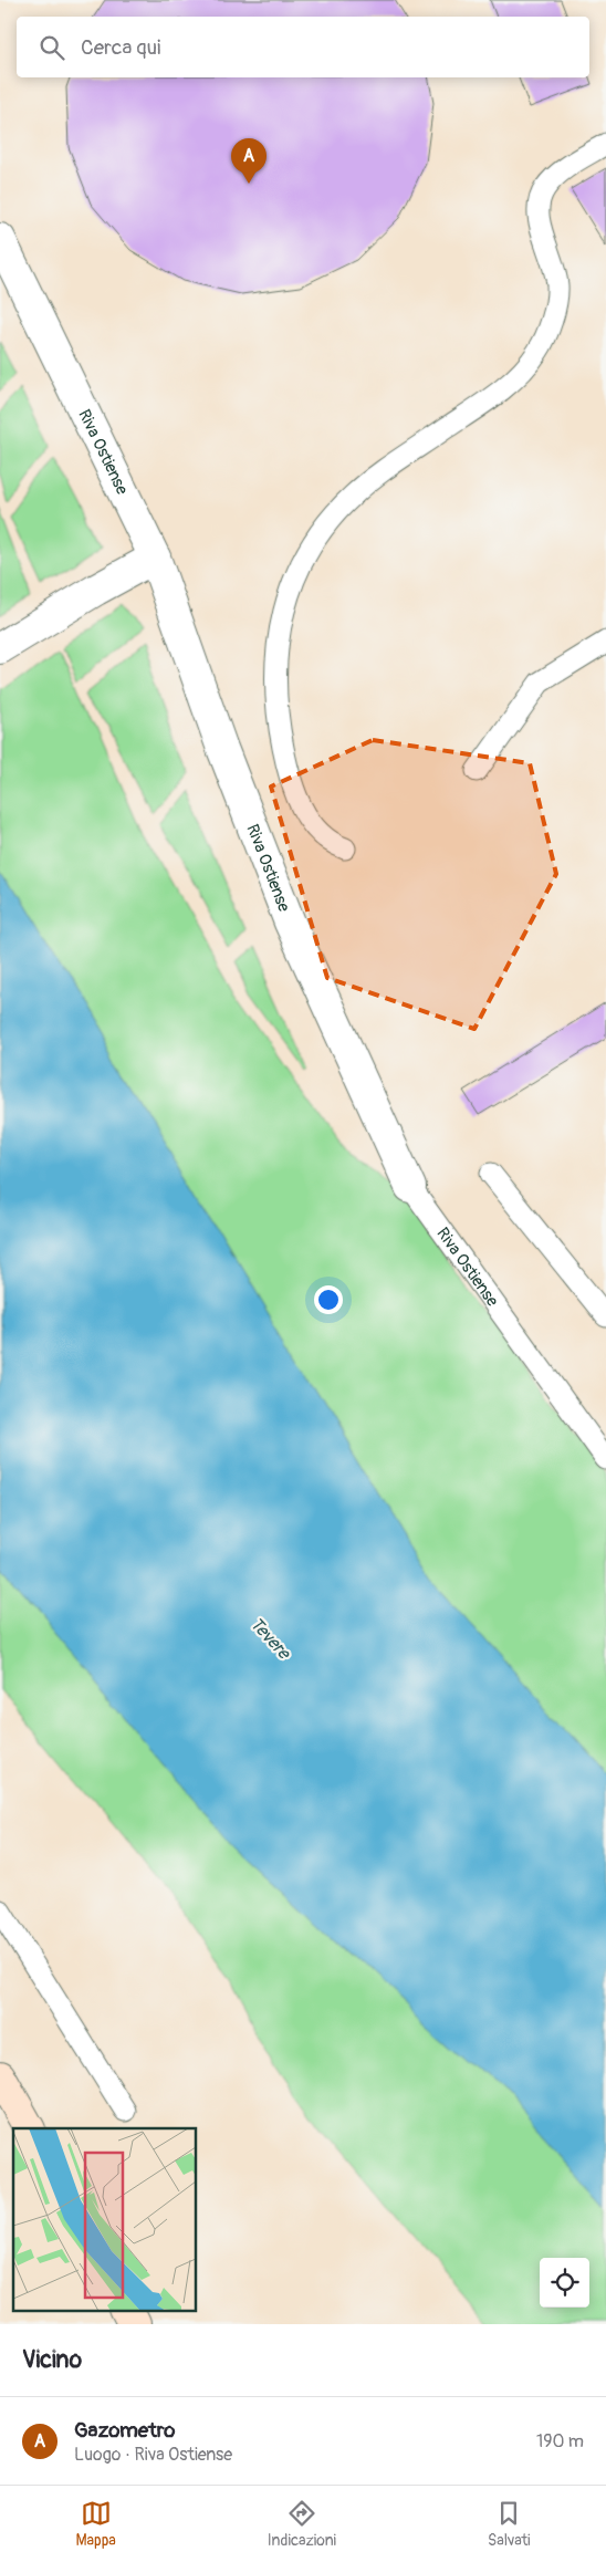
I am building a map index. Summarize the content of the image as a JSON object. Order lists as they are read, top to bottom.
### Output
{
  "streets": {
    "street": ["Riva Ostiense"]
  },
  "water": ["Tevere"],
  "page": {
    "search": "Cerca qui",
    "pins": "A",
    "heading": "Vicino",
    "list": [
      {
        "mark": "A",
        "name": "Gazometro",
        "note": "Luogo · Riva Ostiense",
        "value": "190 m"
      }
    ],
    "nav": ["Mappa", "Indicazioni", "Salvati"]
  }
}
